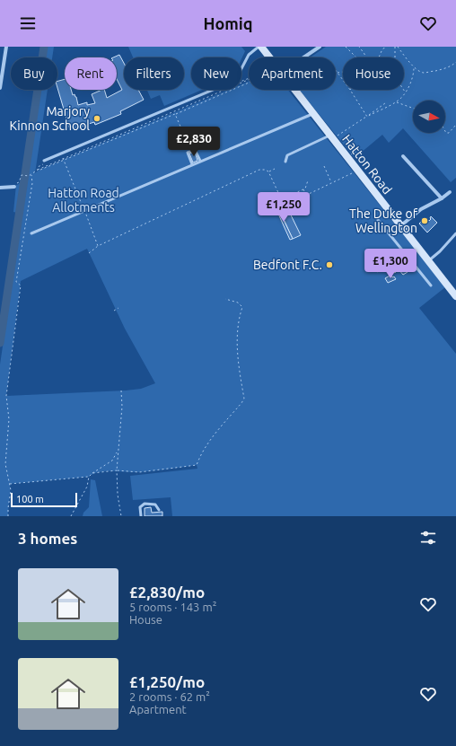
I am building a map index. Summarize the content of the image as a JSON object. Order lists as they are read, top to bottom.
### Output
{
  "streets": {
    "street": ["Hatton Road"]
  },
  "parks": ["Hatton Road Allotments"],
  "places": ["Marjory Kinnon School", "The Duke of Wellington", "Bedfont F.C."],
  "scale_bar": "100 m",
  "north": "right",
  "page": {
    "header": "Homiq",
    "chip": [
      "Buy",
      "Rent",
      "Filters",
      "New",
      "Apartment",
      "House"
    ],
    "price": ["£2,830", "£1,250", "£1,300"],
    "scale": "100 m",
    "heading": "3 homes",
    "list": [
      {
        "name": "£2,830/mo",
        "note": "5 rooms · 143 m² · House"
      },
      {
        "name": "£1,250/mo",
        "note": "2 rooms · 62 m² · Apartment"
      }
    ]
  }
}
